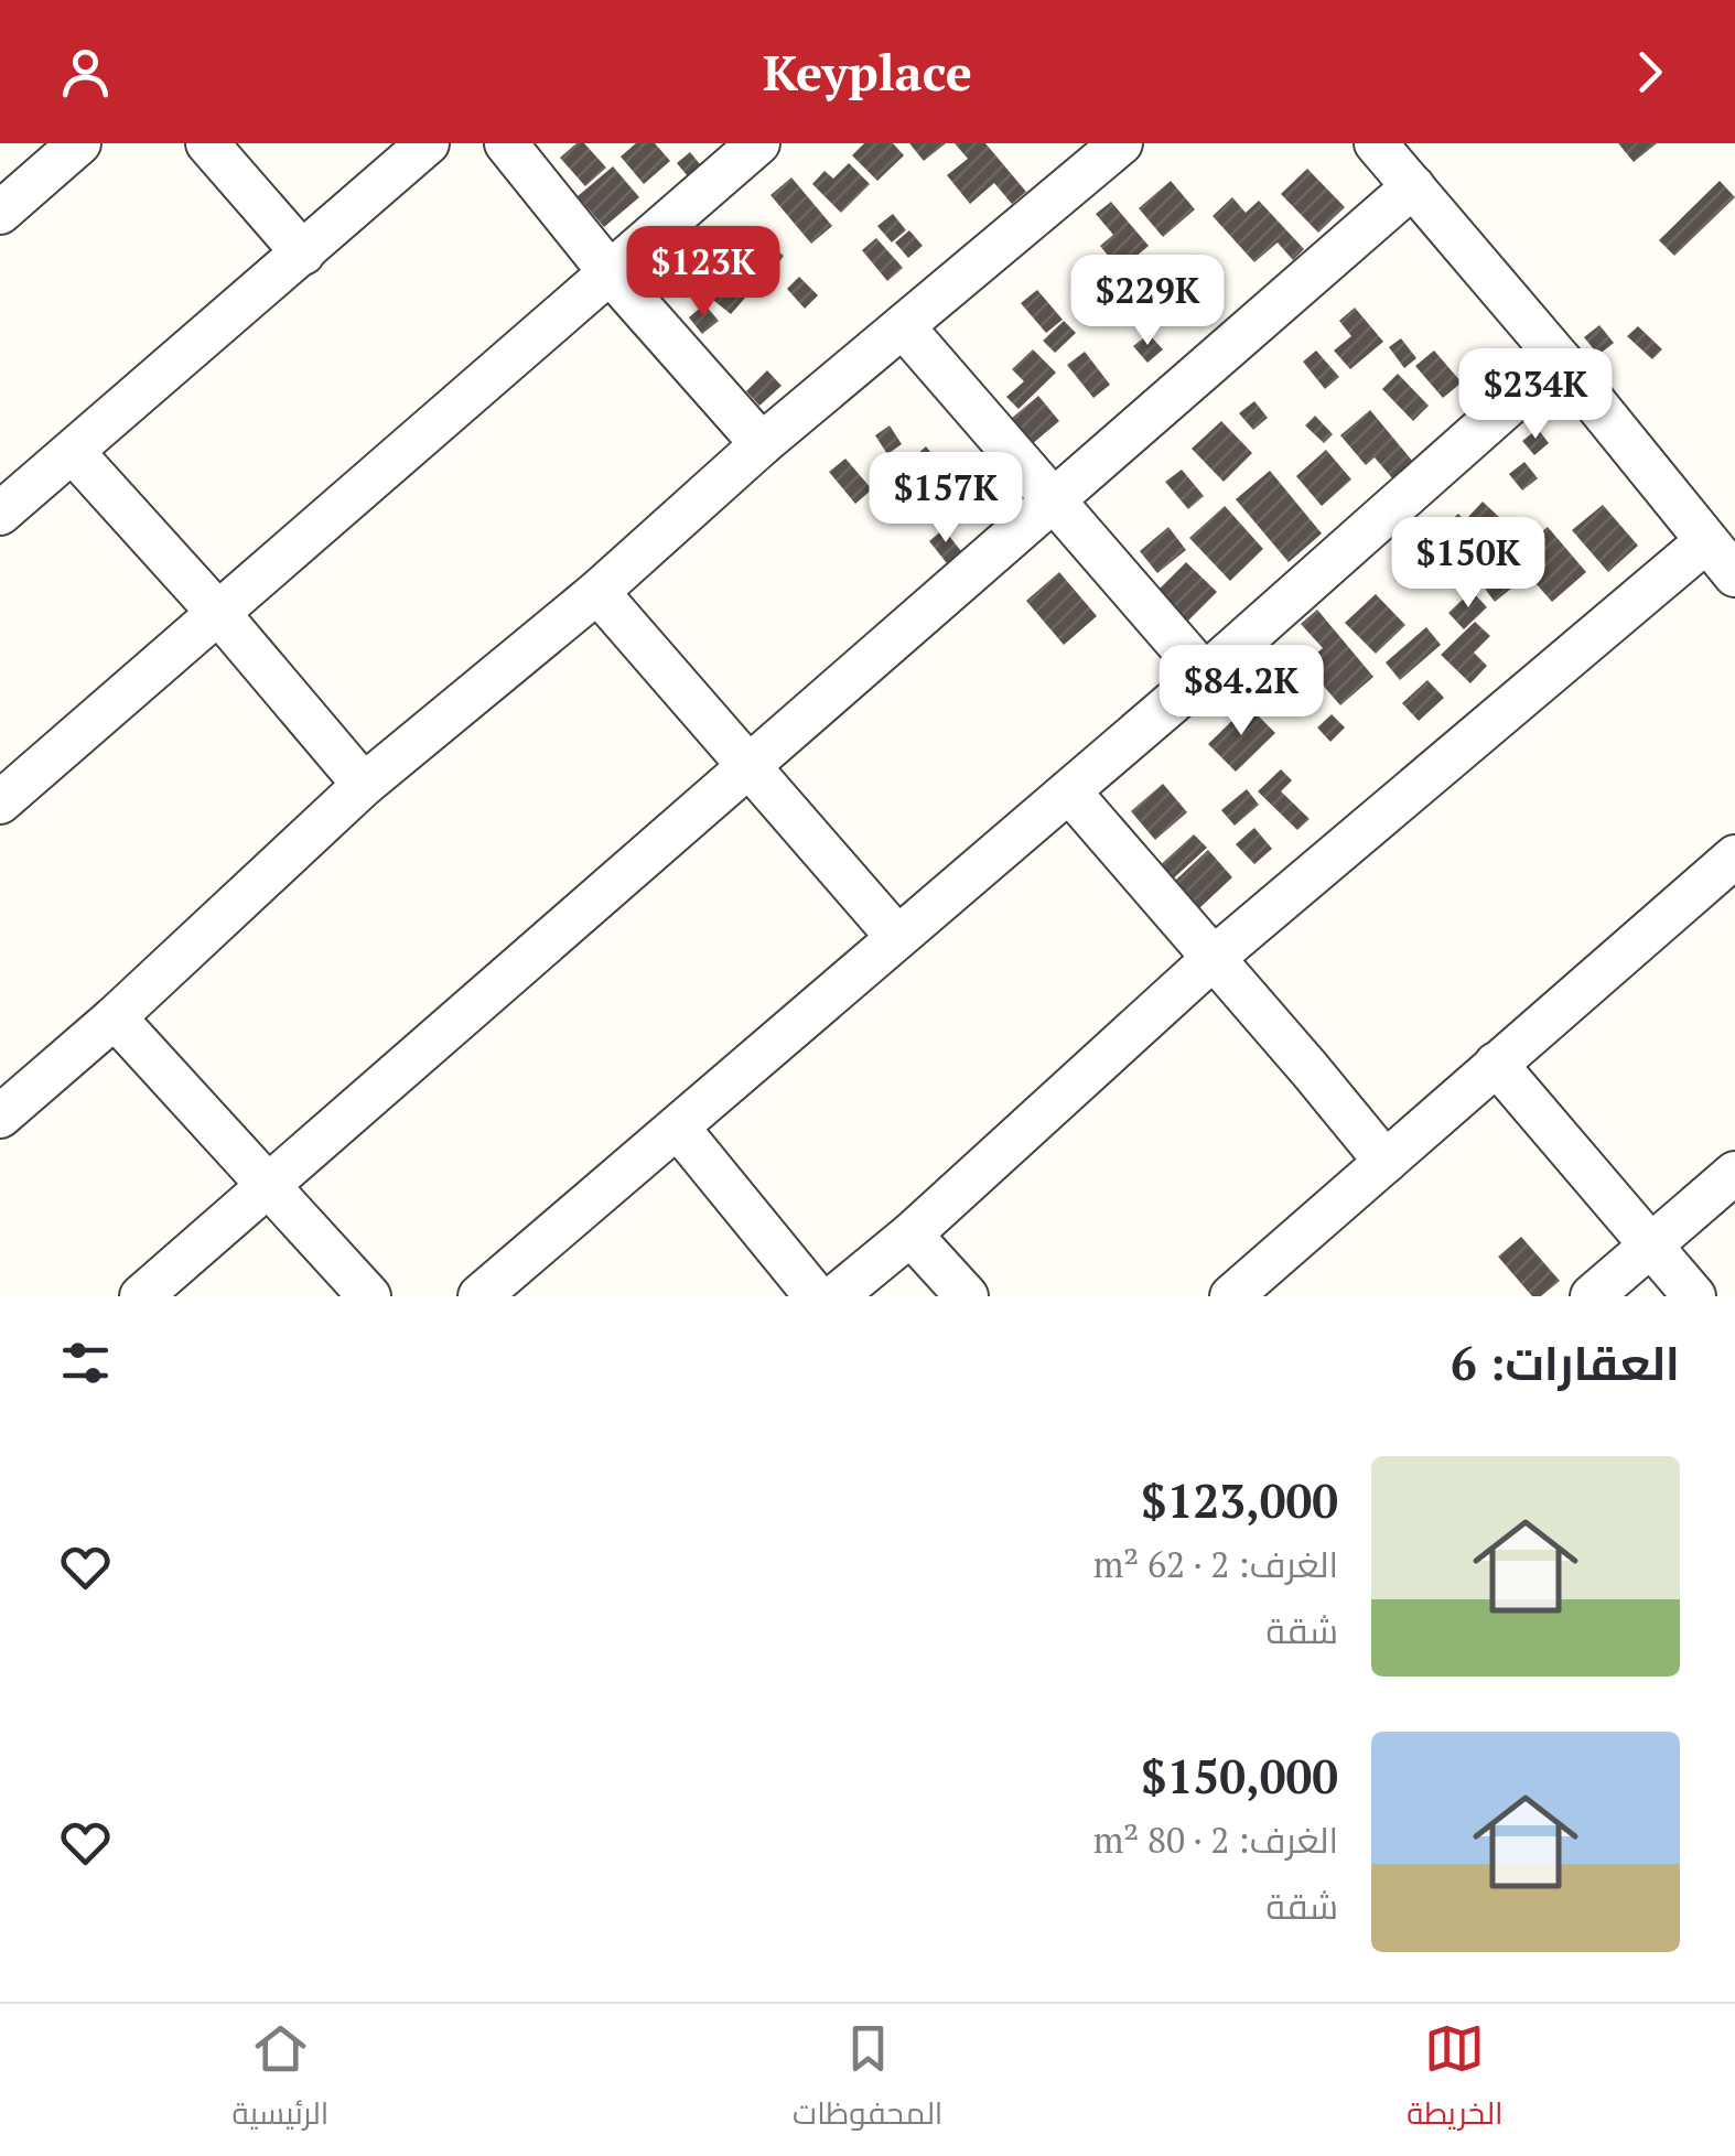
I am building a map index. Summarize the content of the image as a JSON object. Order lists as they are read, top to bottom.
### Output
{
  "page": {
    "header": "Keyplace",
    "price": [
      "$123K",
      "$229K",
      "$234K",
      "$157K",
      "$150K",
      "$84.2K"
    ],
    "heading": "العقارات: 6",
    "list": [
      {
        "name": "$123,000",
        "note": "الغرف: 2 · 62 m² · شقة"
      },
      {
        "name": "$150,000",
        "note": "الغرف: 2 · 80 m² · شقة"
      }
    ],
    "tabs": ["الخريطة", "المحفوظات", "الرئيسية"]
  }
}
